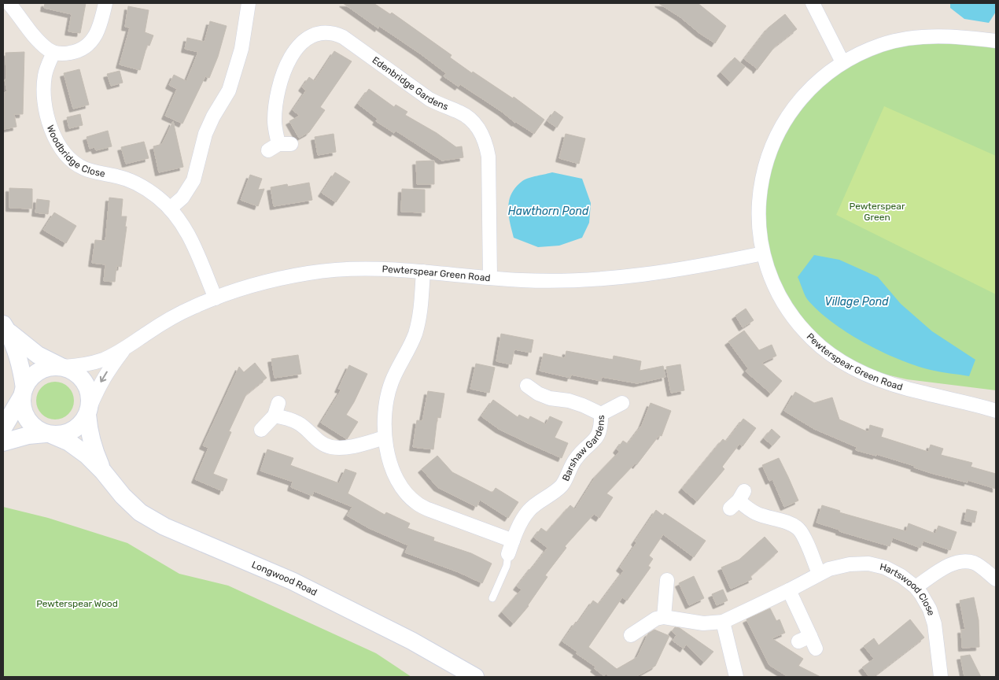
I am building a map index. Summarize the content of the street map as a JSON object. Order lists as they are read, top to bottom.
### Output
{
  "streets": {
    "street": [
      "Edenbridge Gardens",
      "Woodbridge Close",
      "Pewterspear Green Road",
      "Barshaw Gardens",
      "Longwood Road",
      "Hartswood Close"
    ]
  },
  "crossings": [
    ["Edenbridge Gardens", "Pewterspear Green Road"],
    ["Woodbridge Close", "Pewterspear Green Road"],
    ["Pewterspear Green Road", "Longwood Road"]
  ],
  "water": ["Hawthorn Pond", "Village Pond"],
  "parks": ["Pewterspear Green", "Pewterspear Wood"]
}
